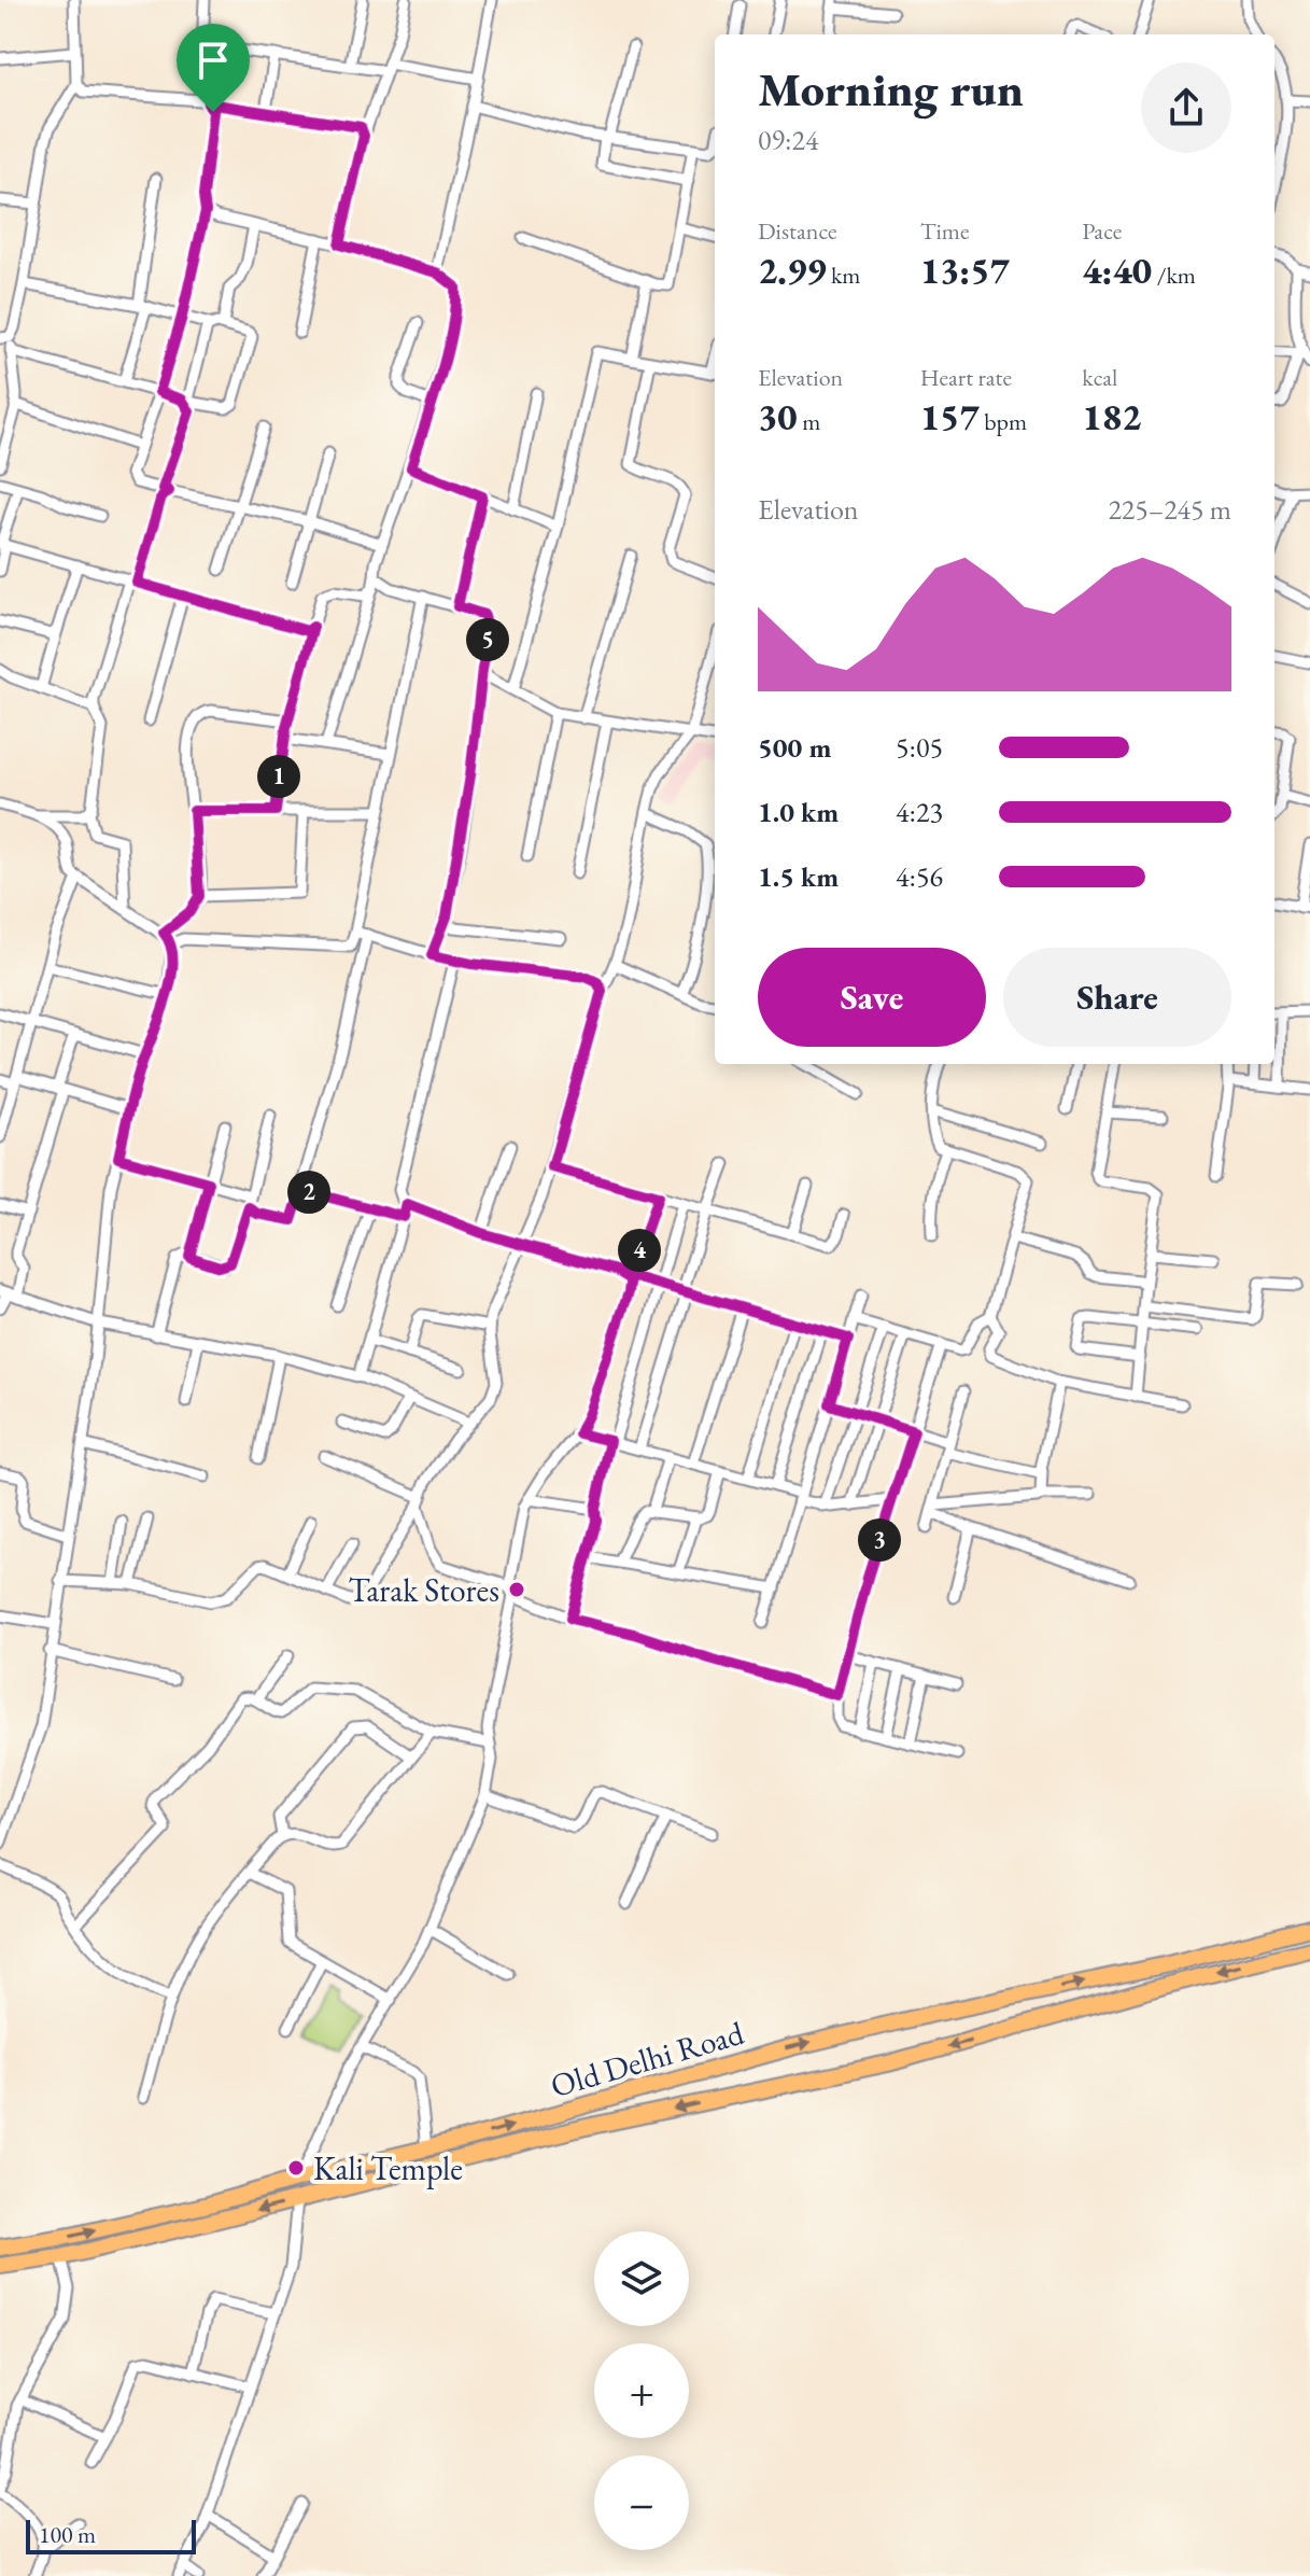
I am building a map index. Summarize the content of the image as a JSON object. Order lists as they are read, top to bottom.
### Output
{
  "streets": {
    "main road": ["Old Delhi Road"]
  },
  "places": ["Tarak Stores", "Kali Temple"],
  "scale_bar": "100 m",
  "page": {
    "heading": ["Morning run", "09:24"],
    "stats": [
      ["Distance", "2.99 km"],
      ["Time", "13:57"],
      ["Pace", "4:40 /km"],
      ["Elevation", "30 m"],
      ["Heart rate", "157 bpm"],
      ["kcal", "182"]
    ],
    "chart": ["Elevation", "225–245 m"],
    "pins": [
      "5",
      "1",
      "2",
      "4",
      "3"
    ],
    "list": [
      {
        "name": "500 m",
        "note": "5:05"
      },
      {
        "name": "1.0 km",
        "note": "4:23"
      },
      {
        "name": "1.5 km",
        "note": "4:56"
      }
    ],
    "buttons": ["Save", "Share"],
    "map_buttons": ["+", "−"],
    "scale": "100 m"
  }
}
